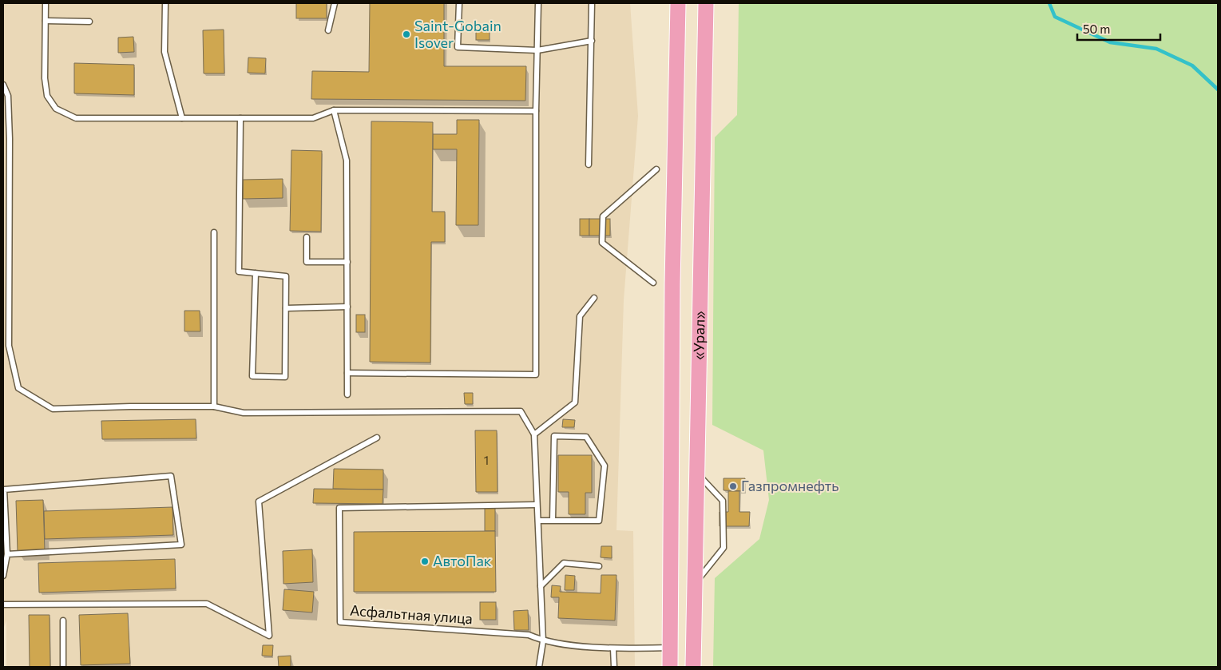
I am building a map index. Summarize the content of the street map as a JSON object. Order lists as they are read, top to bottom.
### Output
{
  "streets": {
    "main road": ["«Урал»"],
    "lane": ["Асфальтная улица"]
  },
  "crossings": [
    ["«Урал»", "Асфальтная улица"]
  ],
  "places": ["Saint-Gobain Isover", "Газпромнефть", "АвтоПак"],
  "house_numbers": ["1"],
  "scale_bar": "50 m"
}
